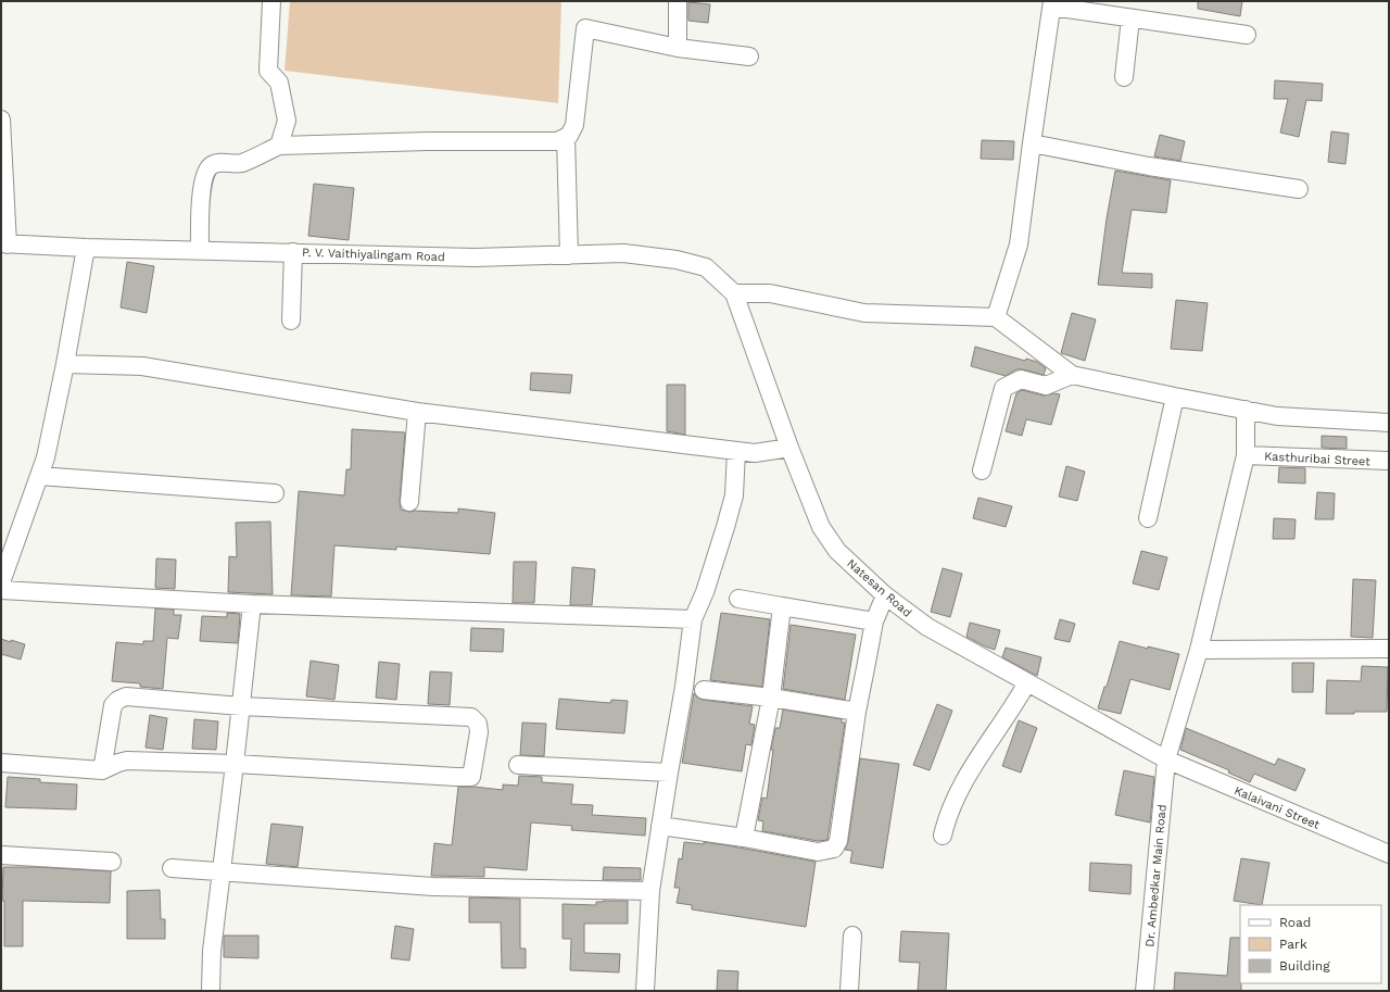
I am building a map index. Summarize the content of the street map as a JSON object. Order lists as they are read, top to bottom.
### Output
{
  "streets": {
    "street": [
      "P. V. Vaithiyalingam Road",
      "Kasthuribai Street",
      "Natesan Road",
      "Kalaivani Street",
      "Dr. Ambedkar Main Road"
    ]
  },
  "crossings": [
    ["P. V. Vaithiyalingam Road", "Natesan Road"],
    ["Kasthuribai Street", "Dr. Ambedkar Main Road"],
    ["Natesan Road", "Kalaivani Street"],
    ["Natesan Road", "Dr. Ambedkar Main Road"],
    ["Kalaivani Street", "Dr. Ambedkar Main Road"]
  ],
  "legend": ["Road", "Park", "Building"]
}
